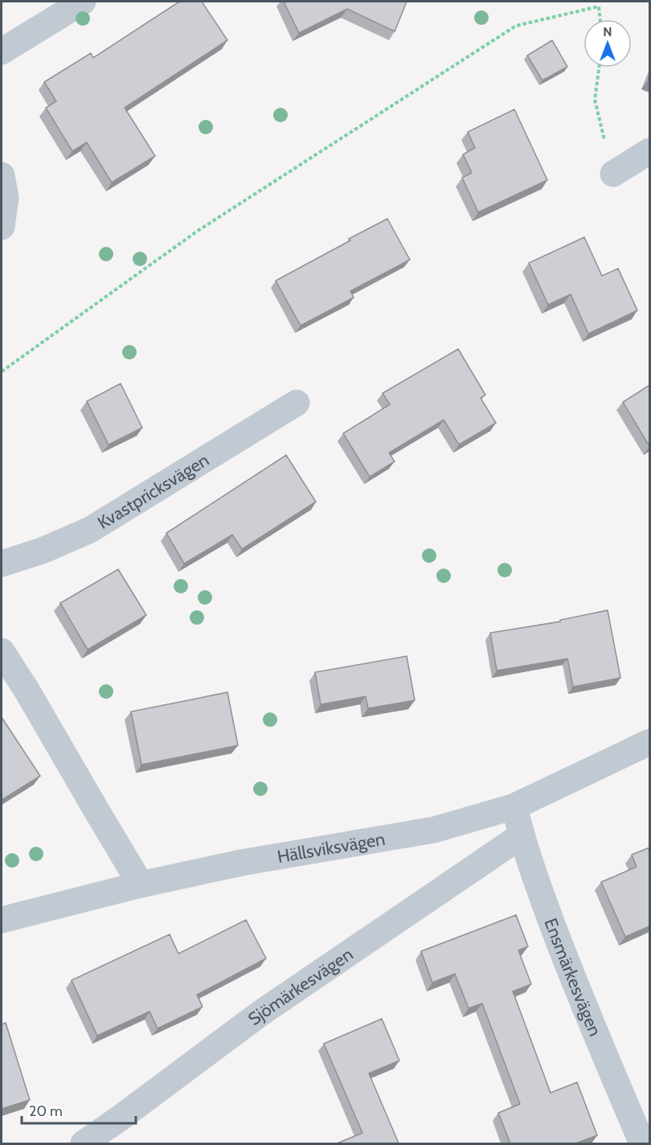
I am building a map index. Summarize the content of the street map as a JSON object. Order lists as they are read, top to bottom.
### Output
{
  "streets": {
    "street": [
      "Kvastpricksvägen",
      "Hällsviksvägen",
      "Ensmärkesvägen",
      "Sjömärkesvägen"
    ]
  },
  "crossings": [
    ["Hällsviksvägen", "Ensmärkesvägen"],
    ["Ensmärkesvägen", "Sjömärkesvägen"]
  ],
  "scale_bar": "20 m",
  "north": "top"
}
